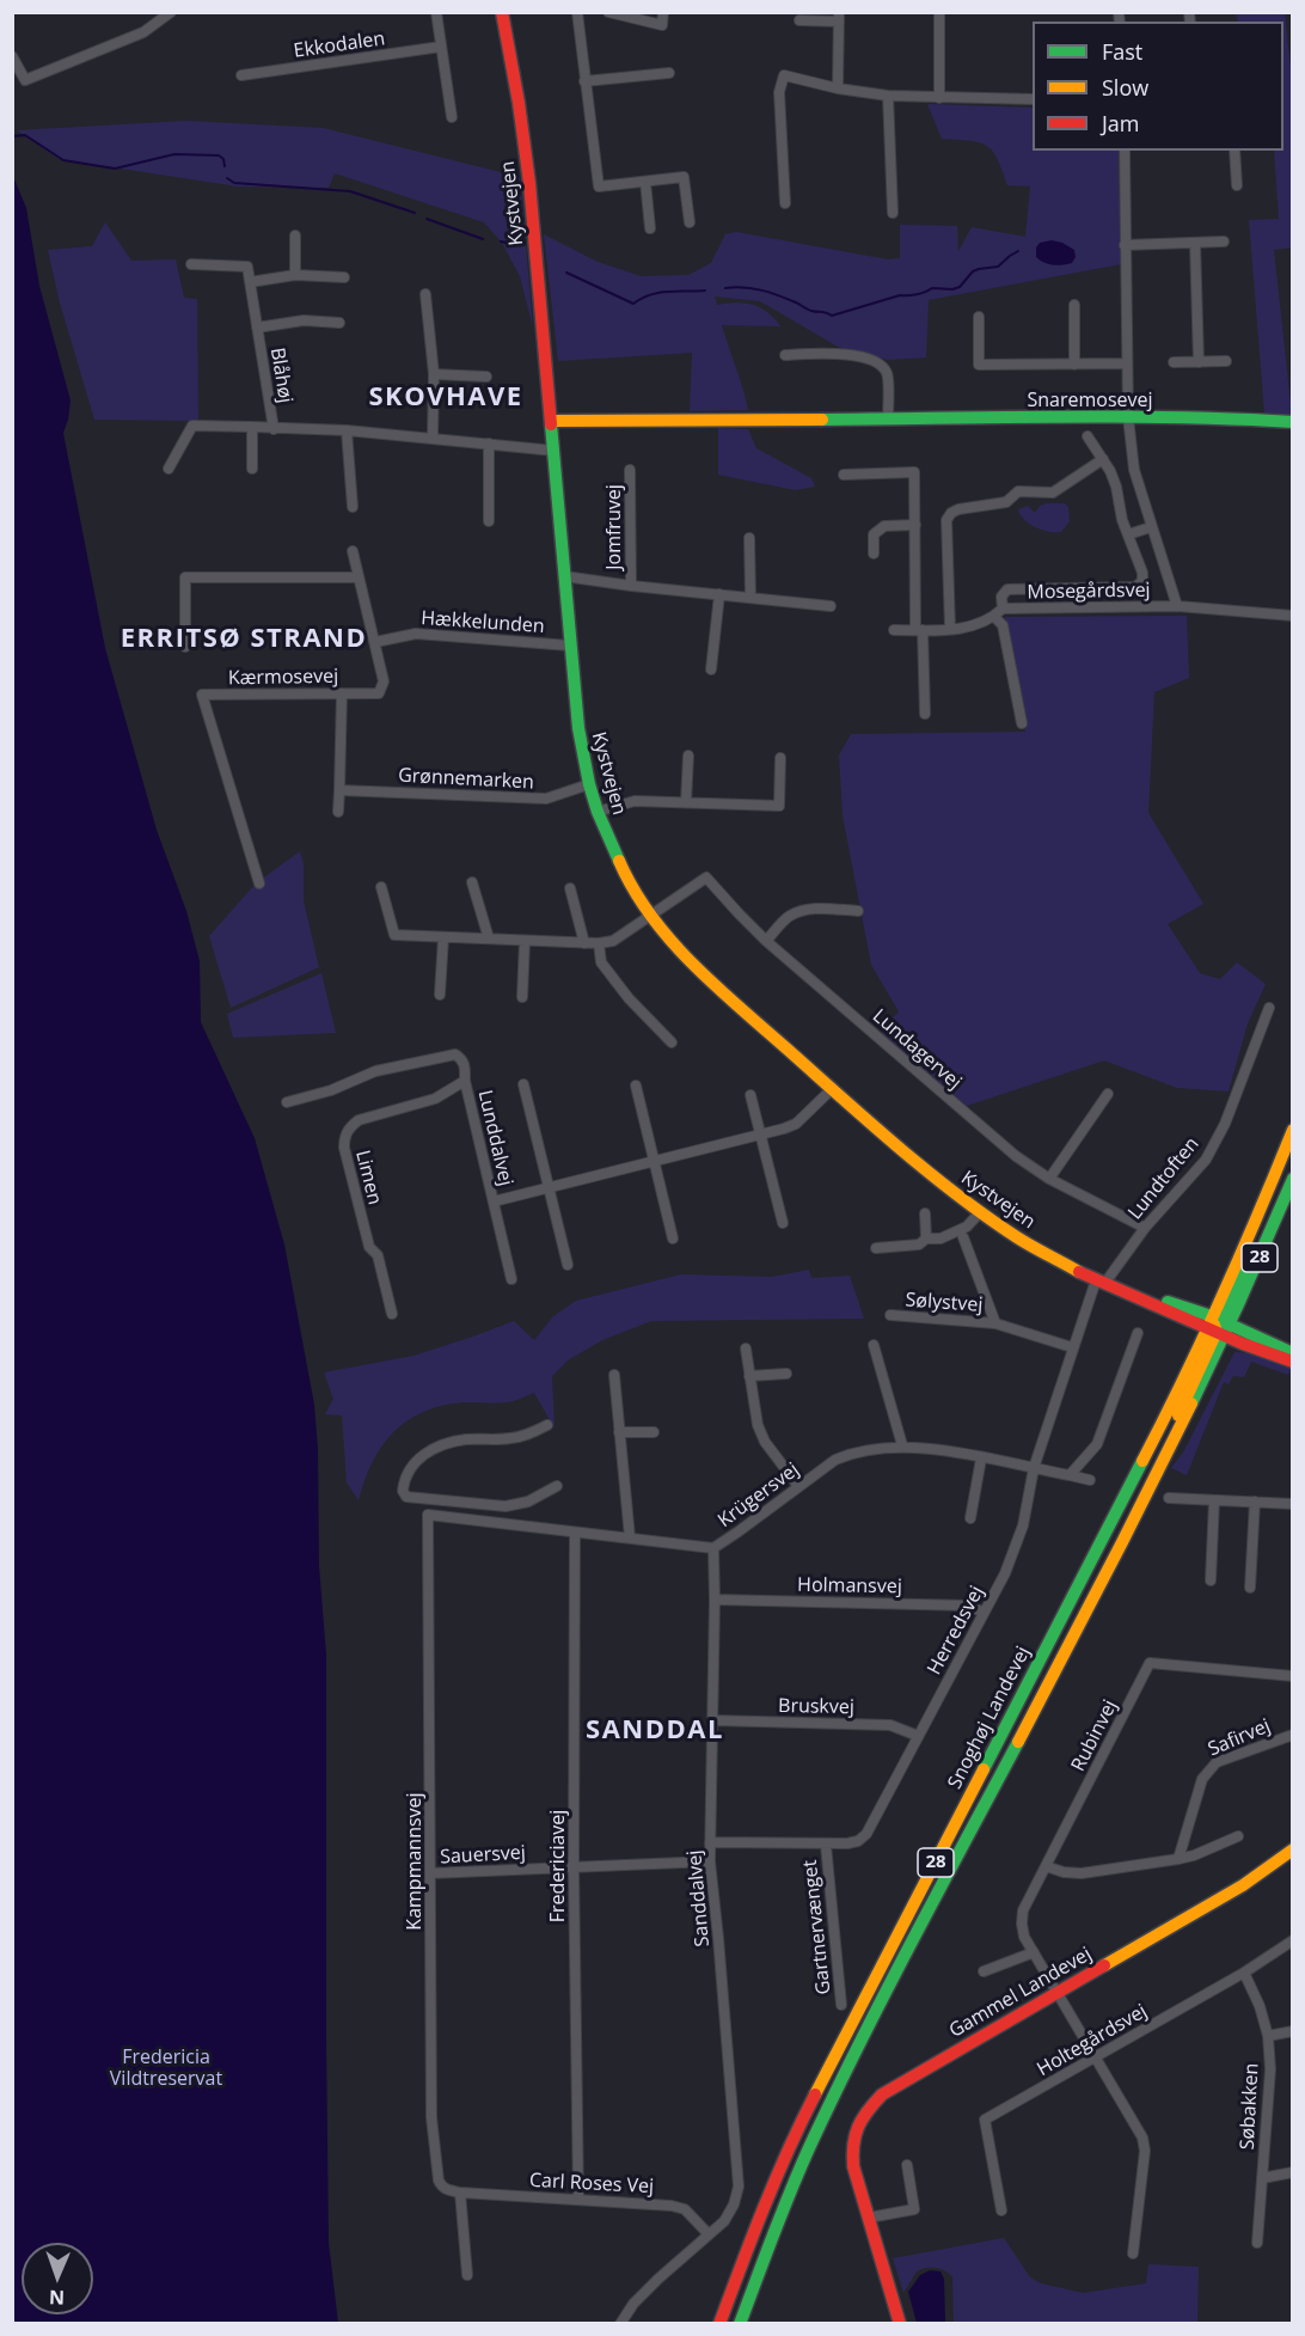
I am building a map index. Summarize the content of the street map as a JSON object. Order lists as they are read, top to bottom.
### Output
{
  "streets": {
    "street": [
      "Ekkodalen",
      "Kystvejen",
      "Blåhøj",
      "Snaremosevej",
      "Jomfruvej",
      "Mosegårdsvej",
      "Hækkelunden",
      "Kærmosevej",
      "Grønnemarken",
      "Lundagervej",
      "Lunddalvej",
      "Limen",
      "Lundtoften",
      "28",
      "Sølystvej",
      "Krügersvej",
      "Holmansvej",
      "Herredsvej",
      "Bruskvej",
      "Snoghøj Landevej",
      "Rubinvej",
      "Safirvej",
      "Sauersvej",
      "Kampmannsvej",
      "Fredericiavej",
      "Sanddalvej",
      "Gartnervænget",
      "Gammel Landevej",
      "Holtegårdsvej",
      "Søbakken",
      "Carl Roses Vej"
    ]
  },
  "crossings": [
    ["Kystvejen", "Blåhøj"],
    ["Kystvejen", "Snaremosevej"],
    ["Kystvejen", "Jomfruvej"],
    ["Kystvejen", "Hækkelunden"],
    ["Kystvejen", "Grønnemarken"],
    ["Kystvejen", "Lundagervej"],
    ["Kystvejen", "Lunddalvej"],
    ["Kystvejen", "Lundtoften"],
    ["Kystvejen", "Herredsvej"],
    ["Kystvejen", "Snoghøj Landevej"],
    ["Snaremosevej", "Mosegårdsvej"],
    ["Hækkelunden", "Kærmosevej"],
    ["Lundagervej", "Lundtoften"],
    ["Lunddalvej", "Limen"],
    ["Lundtoften", "Herredsvej"],
    ["Sølystvej", "Herredsvej"],
    ["Krügersvej", "Herredsvej"],
    ["Krügersvej", "Kampmannsvej"],
    ["Krügersvej", "Fredericiavej"],
    ["Krügersvej", "Sanddalvej"],
    ["Holmansvej", "Herredsvej"],
    ["Holmansvej", "Sanddalvej"],
    ["Herredsvej", "Bruskvej"],
    ["Herredsvej", "Sanddalvej"],
    ["Herredsvej", "Gartnervænget"],
    ["Bruskvej", "Sanddalvej"],
    ["Rubinvej", "Gammel Landevej"],
    ["Rubinvej", "Holtegårdsvej"],
    ["Sauersvej", "Kampmannsvej"],
    ["Sauersvej", "Fredericiavej"],
    ["Sauersvej", "Sanddalvej"],
    ["Kampmannsvej", "Carl Roses Vej"],
    ["Fredericiavej", "Carl Roses Vej"],
    ["Sanddalvej", "Carl Roses Vej"],
    ["Holtegårdsvej", "Søbakken"]
  ],
  "districts": ["SKOVHAVE", "ERRITSØ STRAND", "SANDDAL"],
  "parks": ["Fredericia Vildtreservat"],
  "legend": ["Fast", "Slow", "Jam"],
  "north": "bottom"
}
